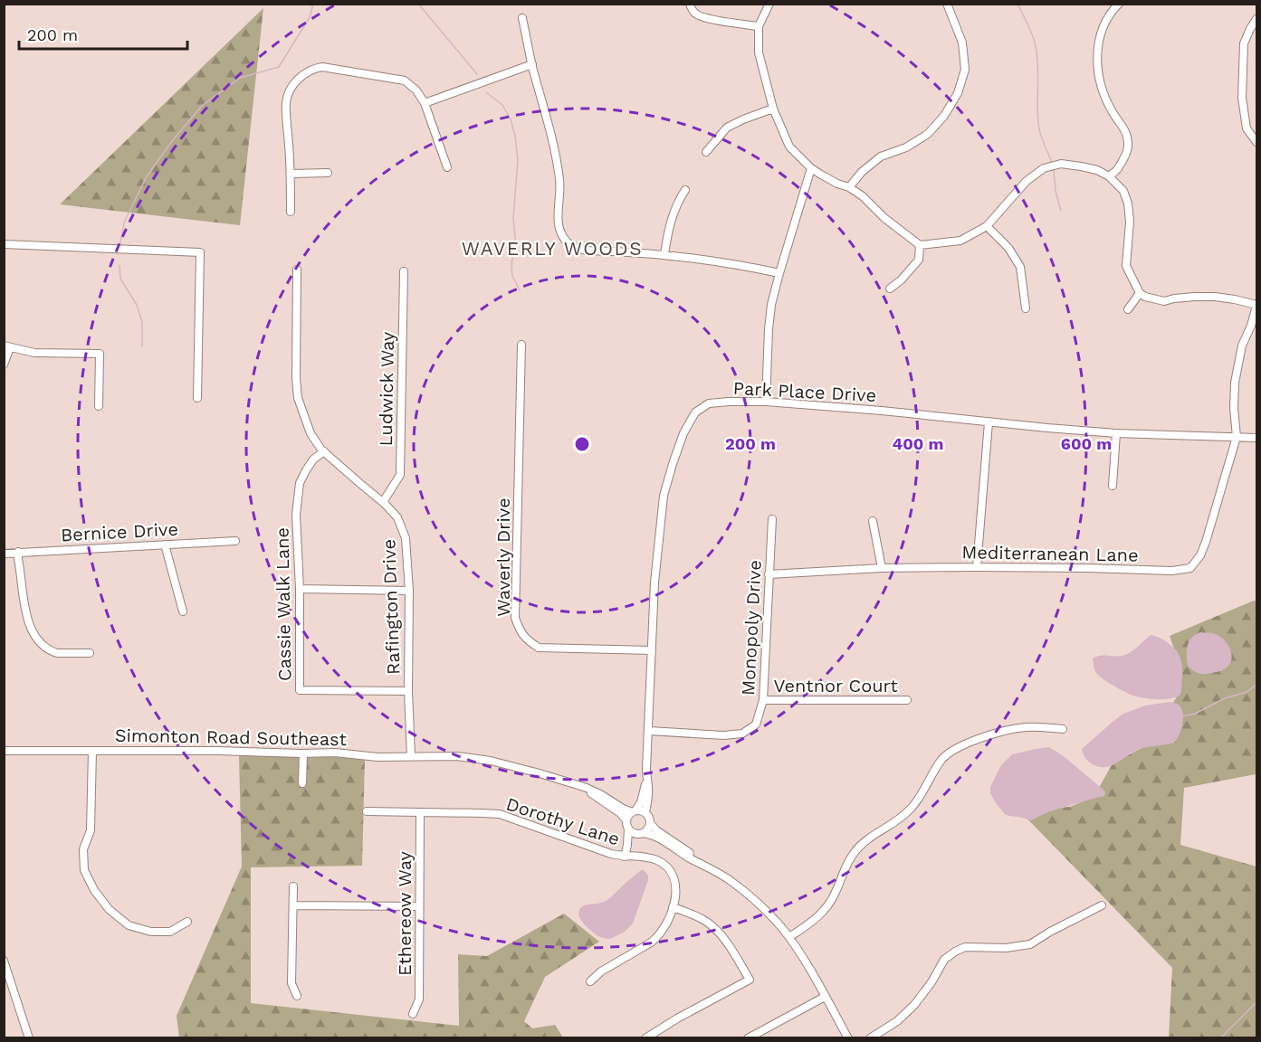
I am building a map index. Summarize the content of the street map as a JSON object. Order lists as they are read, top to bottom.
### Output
{
  "streets": {
    "street": [
      "Ludwick Way",
      "Park Place Drive",
      "Bernice Drive",
      "Mediterranean Lane",
      "Waverly Drive",
      "Cassie Walk Lane",
      "Rafington Drive",
      "Monopoly Drive",
      "Ventnor Court",
      "Simonton Road Southeast",
      "Dorothy Lane",
      "Ethereow Way"
    ]
  },
  "crossings": [
    ["Ludwick Way", "Rafington Drive"],
    ["Park Place Drive", "Mediterranean Lane"],
    ["Park Place Drive", "Waverly Drive"],
    ["Park Place Drive", "Monopoly Drive"],
    ["Mediterranean Lane", "Monopoly Drive"],
    ["Cassie Walk Lane", "Rafington Drive"],
    ["Rafington Drive", "Simonton Road Southeast"],
    ["Monopoly Drive", "Ventnor Court"],
    ["Dorothy Lane", "Ethereow Way"]
  ],
  "districts": ["WAVERLY WOODS"],
  "scale_bar": "200 m",
  "rings": ["200 m", "400 m", "600 m"]
}
